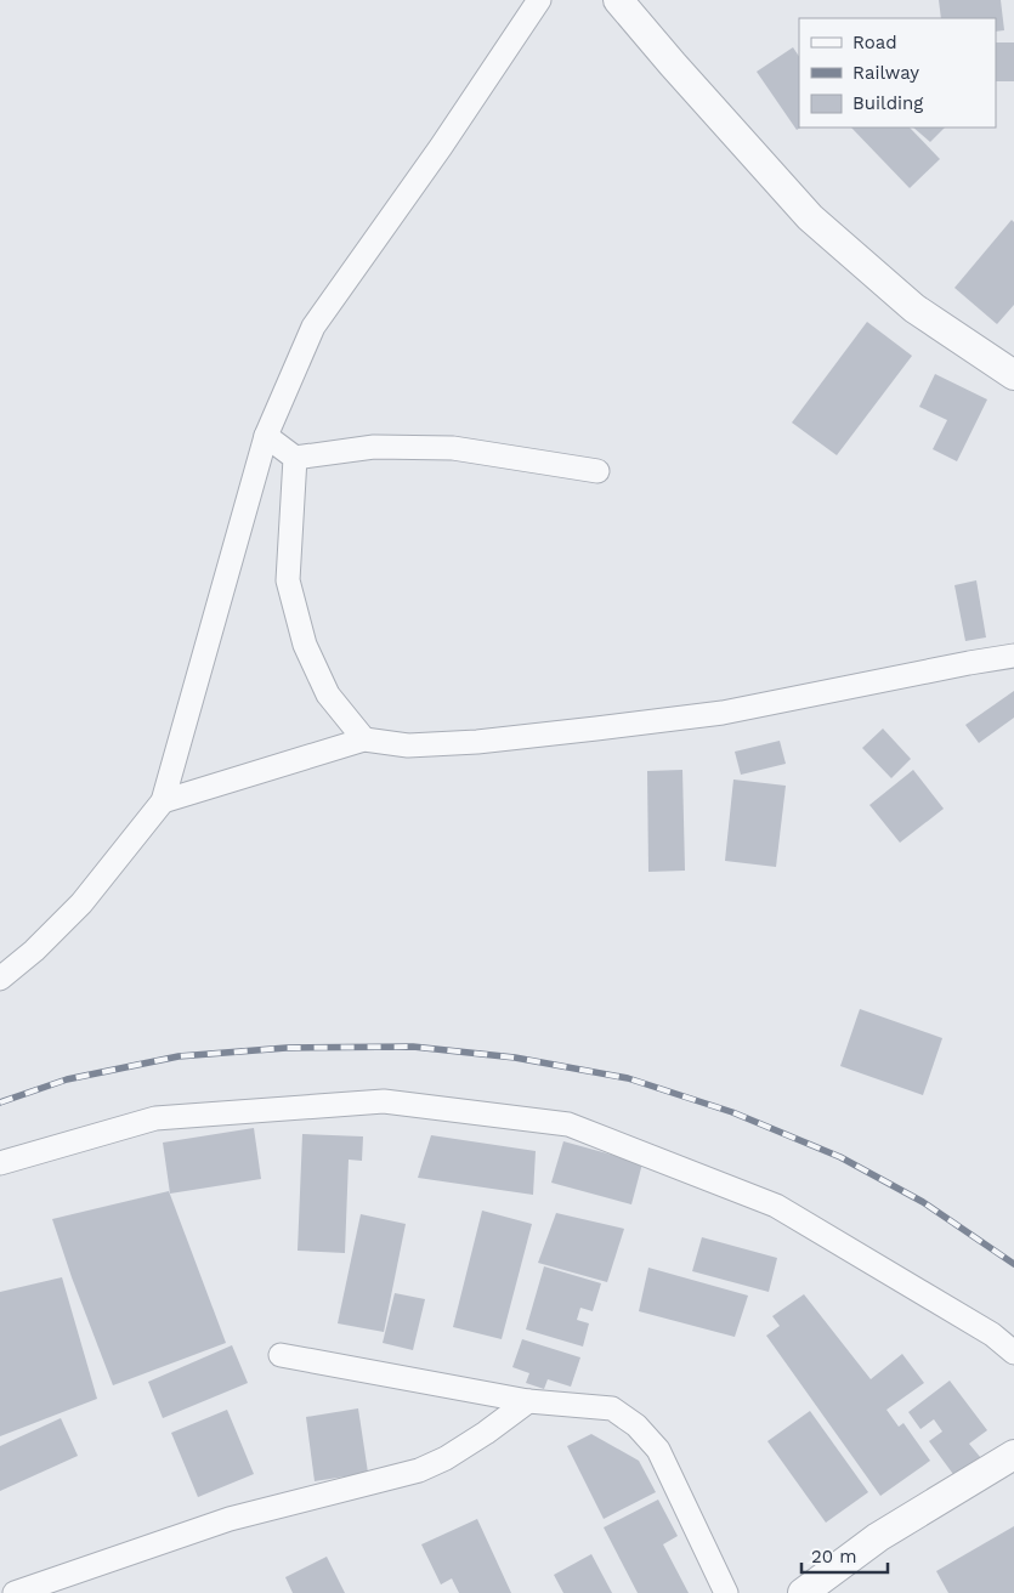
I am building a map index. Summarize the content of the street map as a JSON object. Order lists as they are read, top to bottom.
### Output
{
  "legend": ["Road", "Railway", "Building"],
  "scale_bar": "20 m"
}
